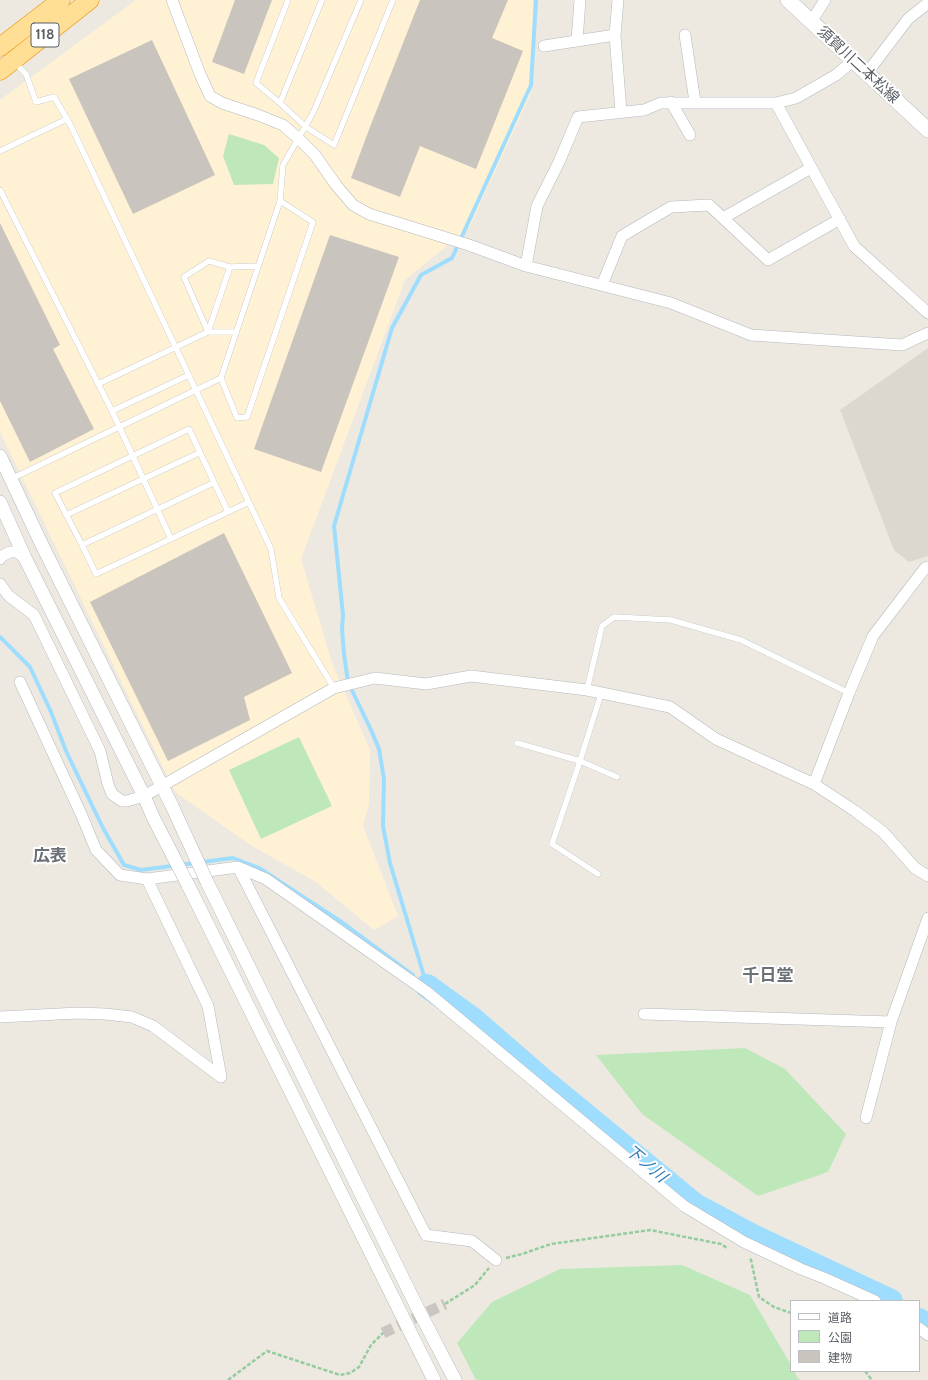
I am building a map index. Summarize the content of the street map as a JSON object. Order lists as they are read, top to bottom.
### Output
{
  "streets": {
    "highway": ["118"],
    "main road": ["須賀川二本松線"]
  },
  "districts": ["広表", "千日堂"],
  "water": ["下ノ川"],
  "legend": ["道路", "公園", "建物"]
}
